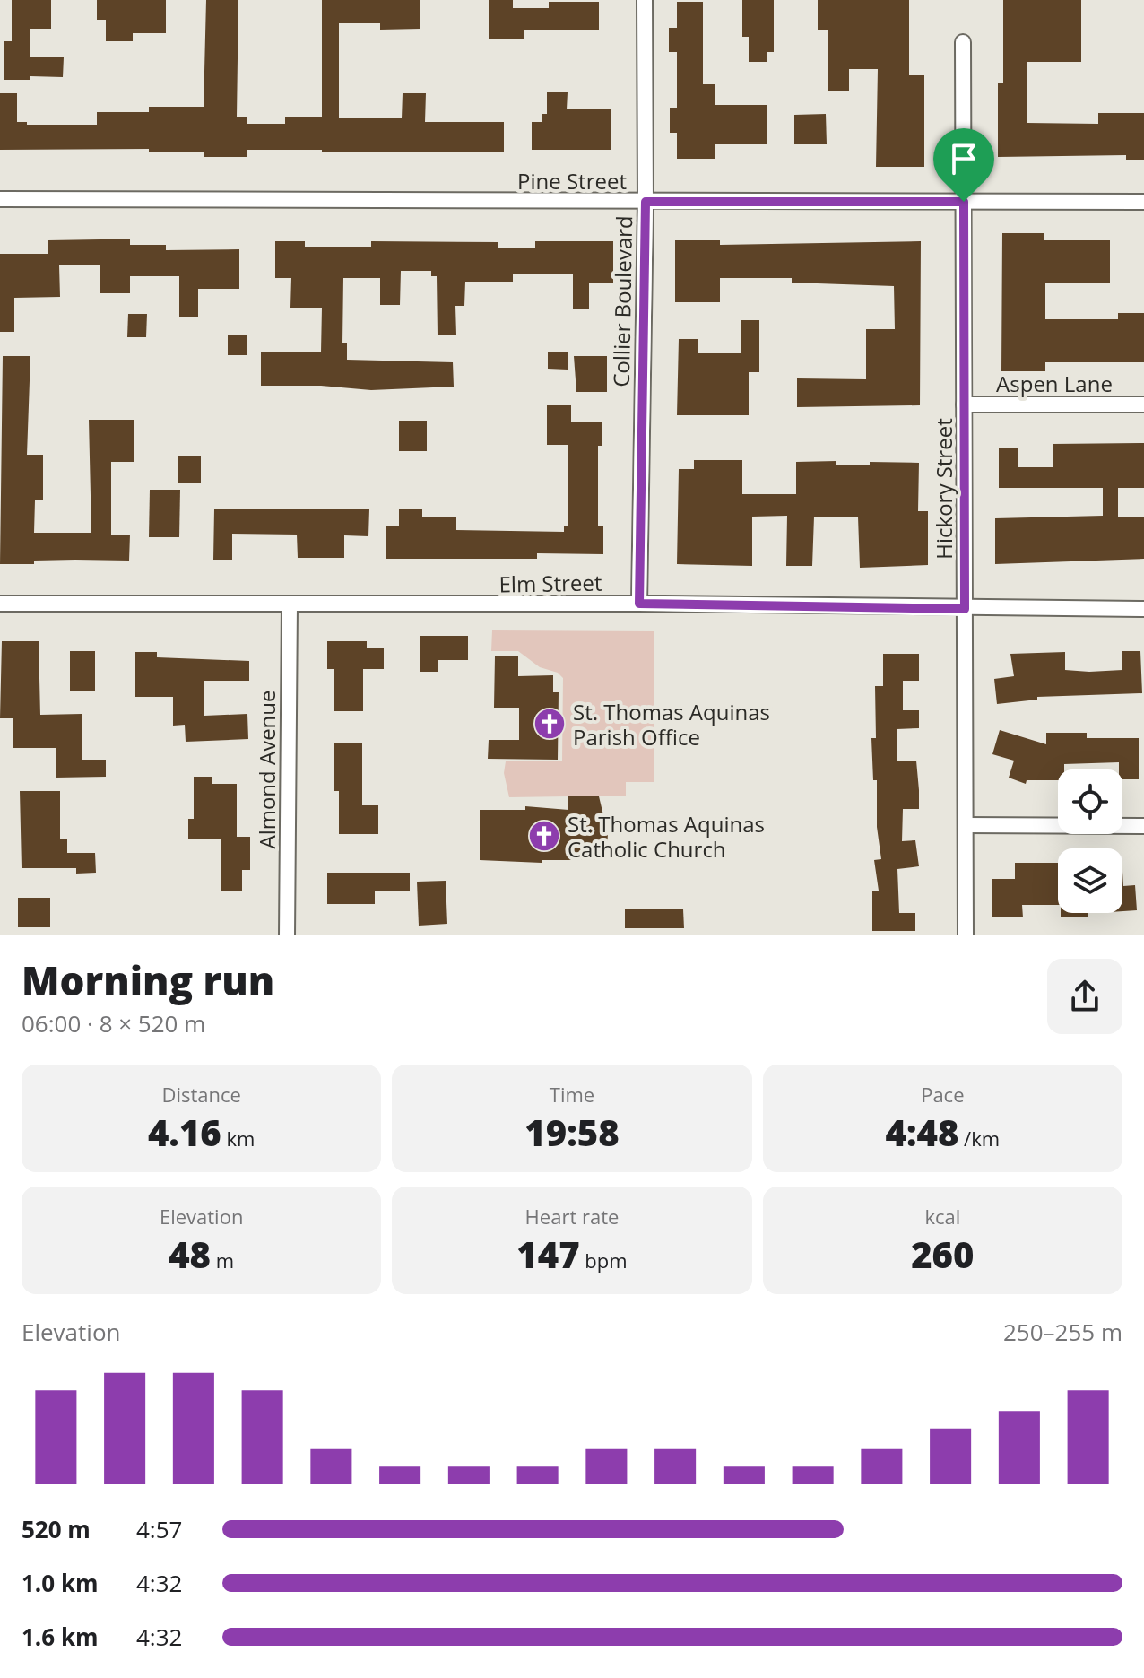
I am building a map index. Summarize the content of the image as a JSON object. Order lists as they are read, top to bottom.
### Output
{
  "streets": {
    "street": [
      "Pine Street",
      "Collier Boulevard",
      "Aspen Lane",
      "Hickory Street",
      "Elm Street",
      "Almond Avenue"
    ]
  },
  "crossings": [
    ["Pine Street", "Collier Boulevard"],
    ["Pine Street", "Hickory Street"],
    ["Collier Boulevard", "Elm Street"],
    ["Aspen Lane", "Hickory Street"],
    ["Hickory Street", "Elm Street"],
    ["Elm Street", "Almond Avenue"]
  ],
  "places": {
    "church": ["St. Thomas Aquinas Parish Office", "St. Thomas Aquinas Catholic Church"]
  },
  "page": {
    "heading": ["Morning run", "06:00 · 8 × 520 m"],
    "stats": [
      ["Distance", "4.16 km"],
      ["Time", "19:58"],
      ["Pace", "4:48 /km"],
      ["Elevation", "48 m"],
      ["Heart rate", "147 bpm"],
      ["kcal", "260"]
    ],
    "chart": ["Elevation", "250–255 m"],
    "list": [
      {
        "name": "520 m",
        "note": "4:57"
      },
      {
        "name": "1.0 km",
        "note": "4:32"
      },
      {
        "name": "1.6 km",
        "note": "4:32"
      }
    ]
  }
}
